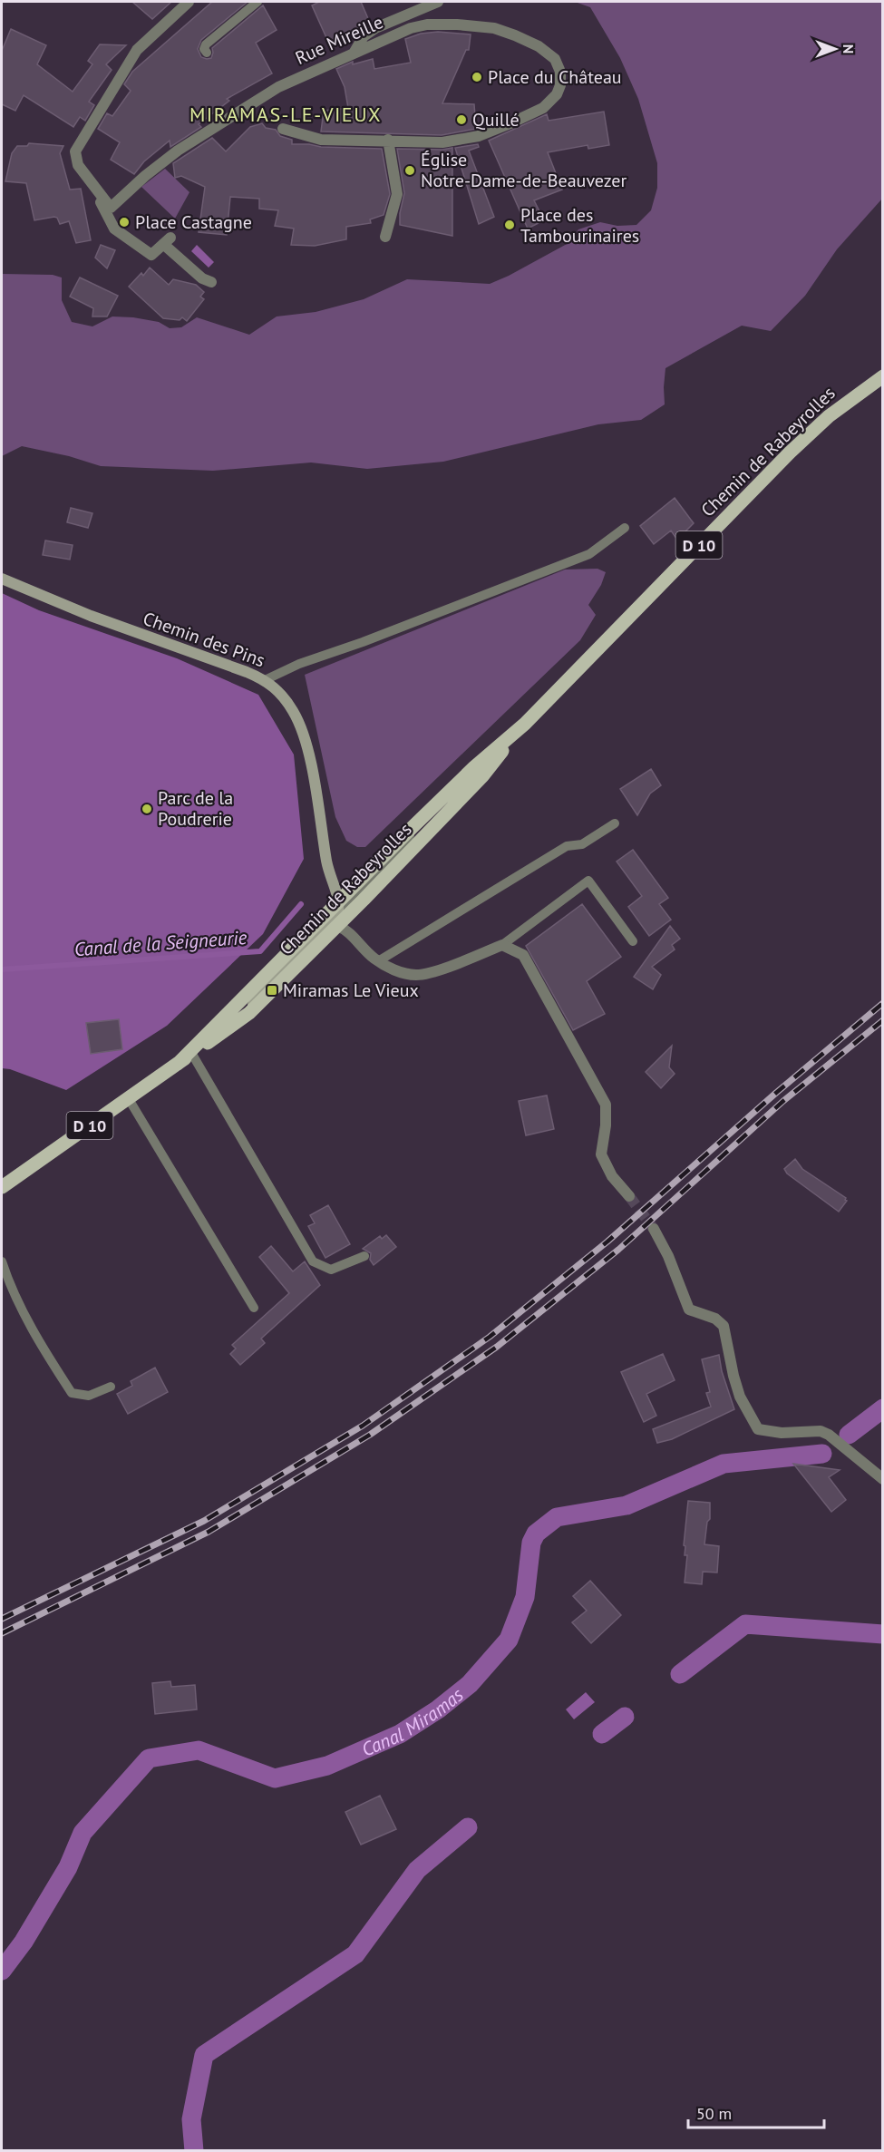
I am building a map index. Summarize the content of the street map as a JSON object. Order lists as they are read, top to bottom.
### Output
{
  "streets": {
    "main road": ["Chemin de Rabeyrolles", "D 10"],
    "street": ["Rue Mireille", "Chemin des Pins"]
  },
  "crossings": [
    ["Chemin de Rabeyrolles", "Chemin des Pins"]
  ],
  "districts": ["MIRAMAS-LE-VIEUX"],
  "water": ["Canal de la Seigneurie", "Canal Miramas"],
  "places": {
    "other": [
      "Place du Château",
      "Quillé",
      "Église Notre-Dame-de-Beauvezer",
      "Place Castagne",
      "Place des Tambourinaires",
      "Parc de la Poudrerie"
    ],
    "transit": ["Miramas Le Vieux"]
  },
  "scale_bar": "50 m",
  "north": "right"
}
